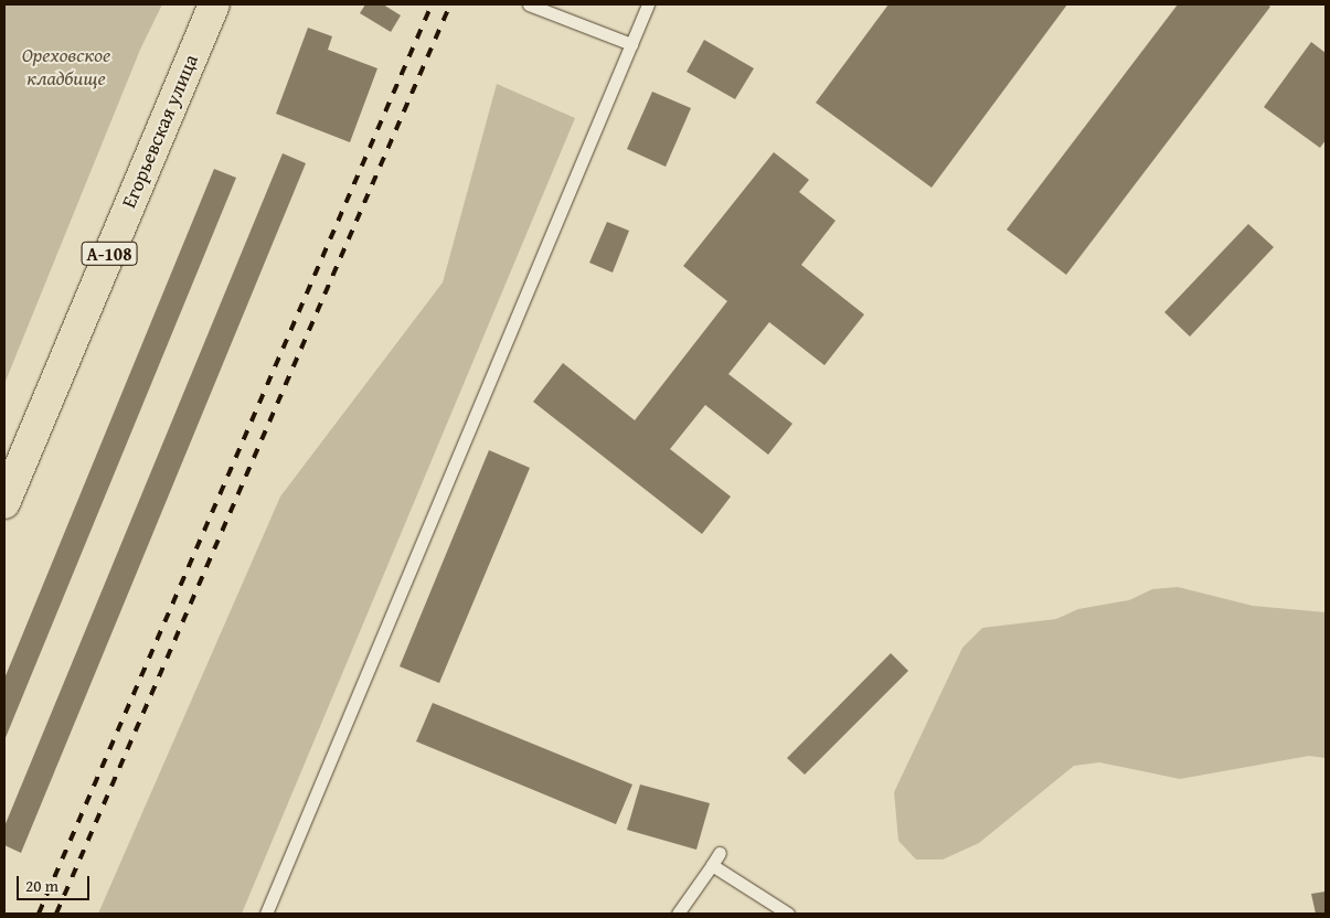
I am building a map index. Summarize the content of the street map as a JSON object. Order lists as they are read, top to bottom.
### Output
{
  "streets": {
    "highway": ["Егорьевская улица", "А-108"]
  },
  "parks": ["Ореховское кладбище"],
  "scale_bar": "20 m"
}
